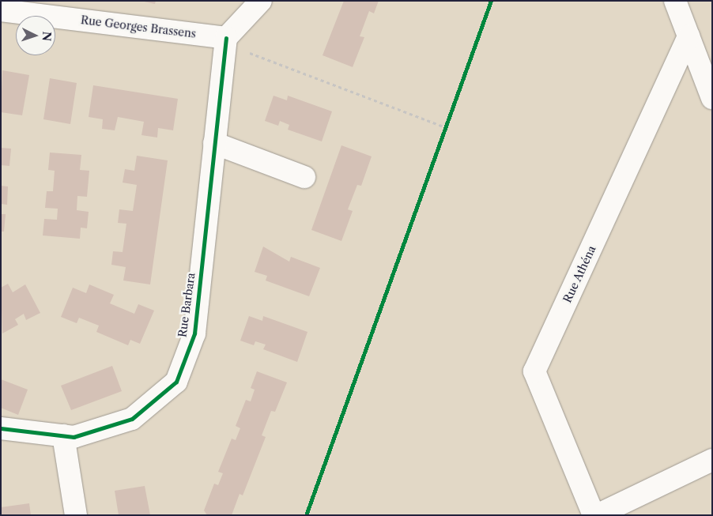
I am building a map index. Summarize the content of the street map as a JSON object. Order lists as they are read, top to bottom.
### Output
{
  "streets": {
    "street": ["Rue Georges Brassens", "Rue Athéna", "Rue Barbara"]
  },
  "crossings": [
    ["Rue Georges Brassens", "Rue Barbara"]
  ],
  "north": "right"
}
